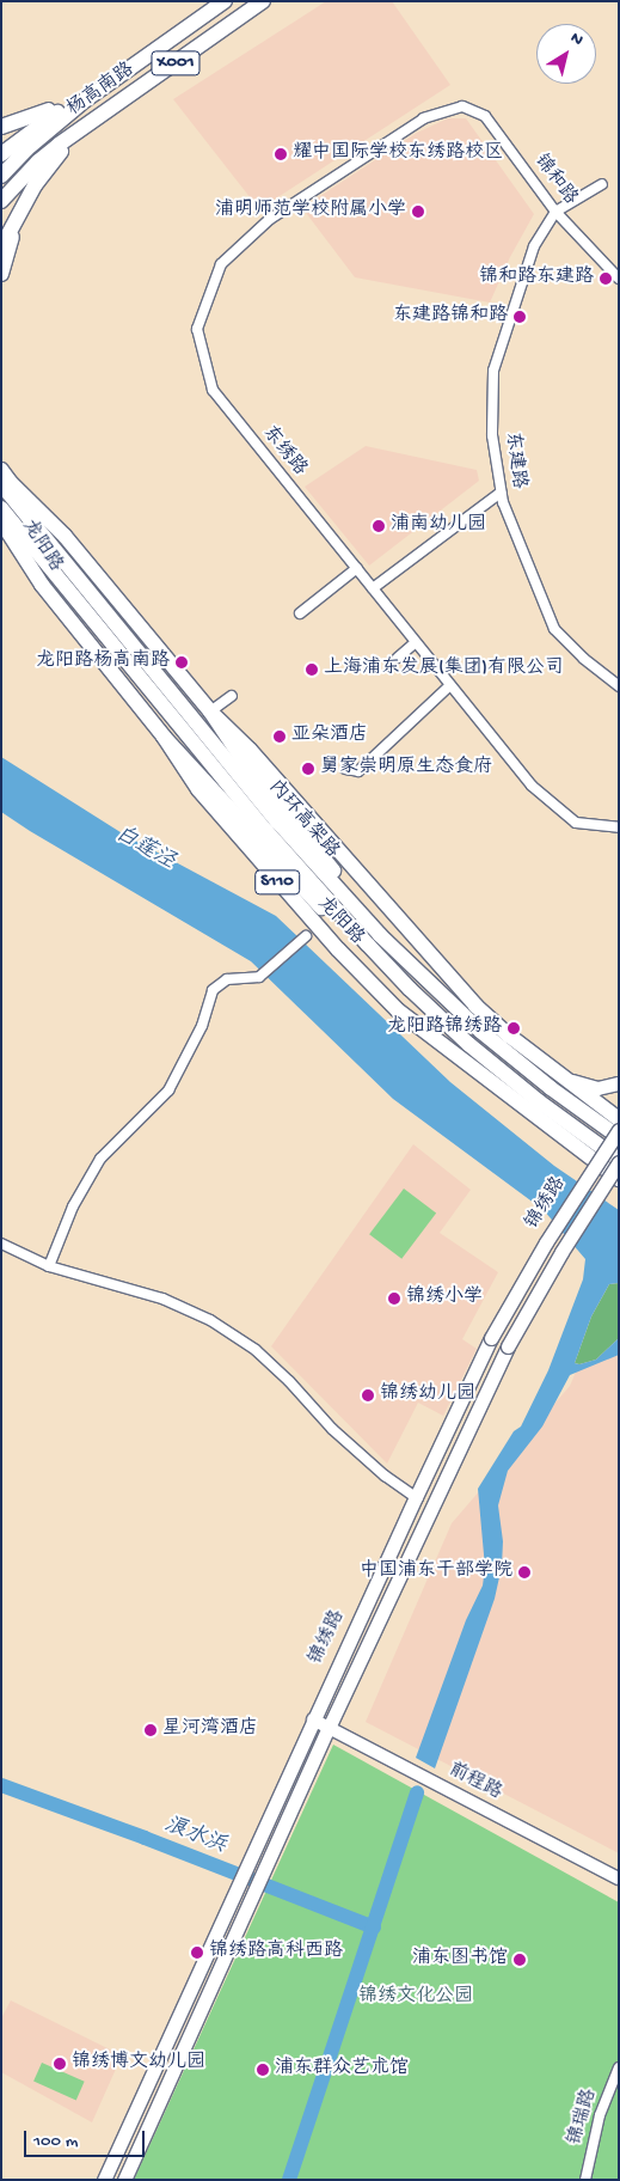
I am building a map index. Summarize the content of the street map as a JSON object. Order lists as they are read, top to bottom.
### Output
{
  "streets": {
    "main road": [
      "X001",
      "杨高南路",
      "龙阳路",
      "内环高架路",
      "S110",
      "锦绣路"
    ],
    "street": [
      "锦和路",
      "东绣路",
      "东建路",
      "前程路",
      "锦瑞路"
    ]
  },
  "crossings": [
    ["锦和路", "东绣路"],
    ["锦和路", "东建路"],
    ["龙阳路", "内环高架路"],
    ["内环高架路", "锦绣路"],
    ["锦绣路", "前程路"]
  ],
  "water": ["白莲泾", "浪水浜"],
  "parks": ["锦绣文化公园"],
  "places": [
    "耀中国际学校东绣路校区",
    "浦明师范学校附属小学",
    "锦和路东建路",
    "东建路锦和路",
    "浦南幼儿园",
    "龙阳路杨高南路",
    "上海浦东发展(集团)有限公司",
    "亚朵酒店",
    "舅家崇明原生态食府",
    "龙阳路锦绣路",
    "锦绣小学",
    "锦绣幼儿园",
    "中国浦东干部学院",
    "星河湾酒店",
    "锦绣路高科西路",
    "浦东图书馆",
    "锦绣博文幼儿园",
    "浦东群众艺术馆"
  ],
  "scale_bar": "100 m",
  "north": "top right"
}
